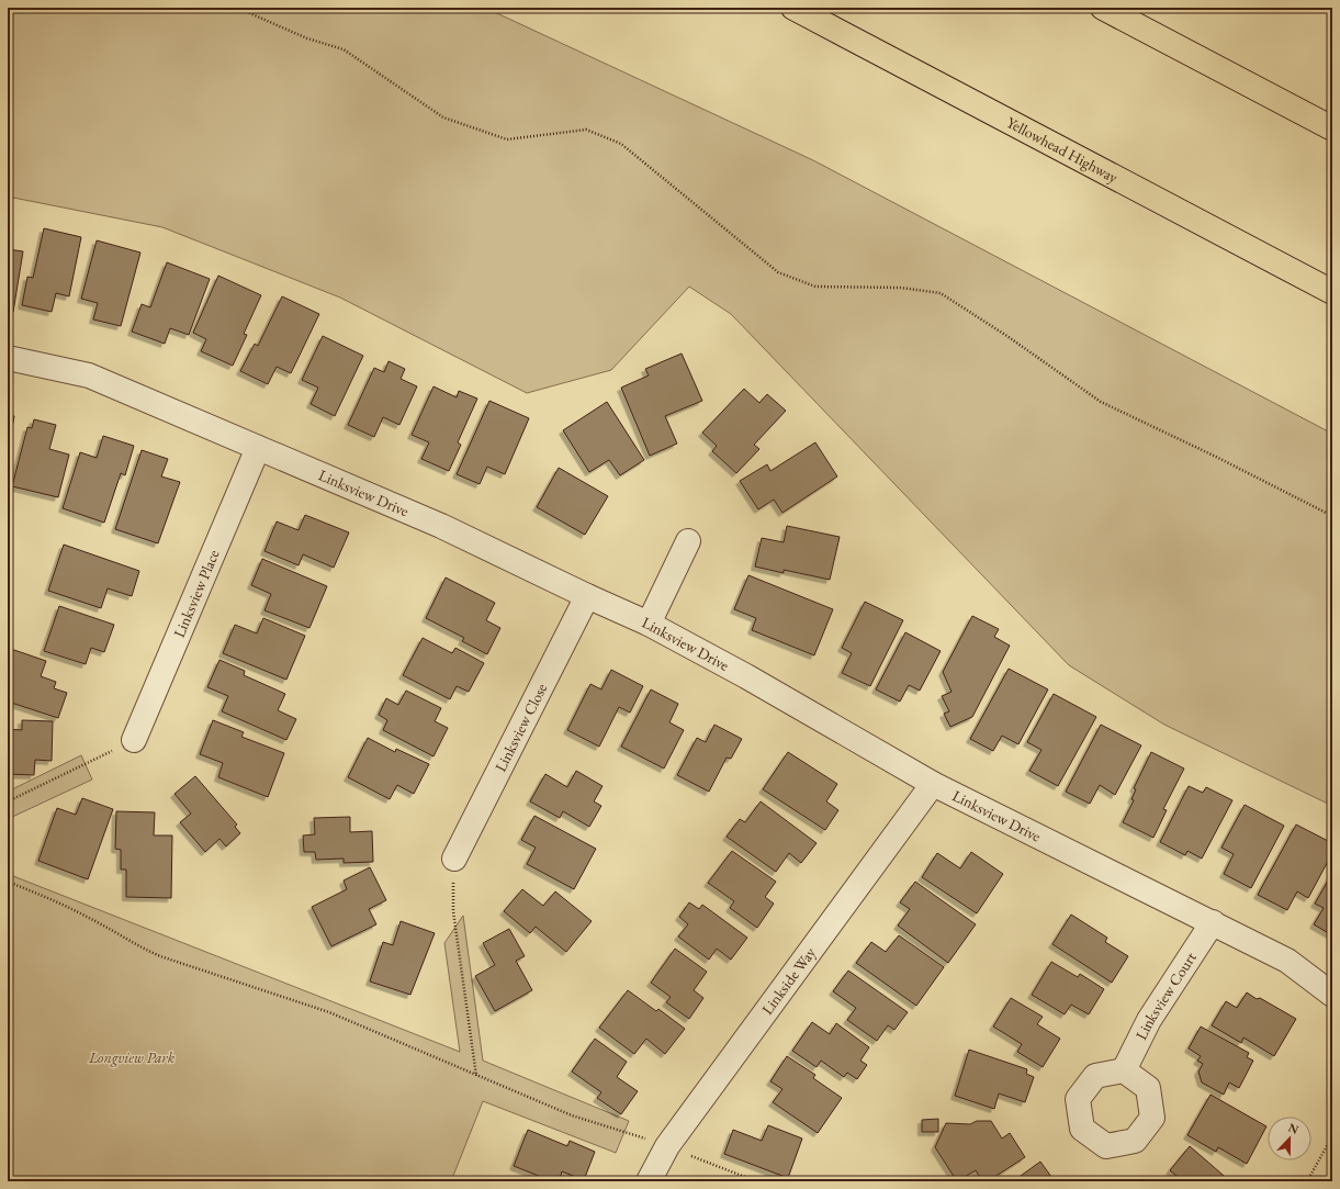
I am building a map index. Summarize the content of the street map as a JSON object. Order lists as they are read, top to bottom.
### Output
{
  "streets": {
    "highway": ["Yellowhead Highway"],
    "street": [
      "Linksview Drive",
      "Linksview Place",
      "Linksview Close",
      "Linkside Way",
      "Linksview Court"
    ]
  },
  "crossings": [
    ["Linksview Drive", "Linksview Place"],
    ["Linksview Drive", "Linksview Close"],
    ["Linksview Drive", "Linkside Way"],
    ["Linksview Drive", "Linksview Court"]
  ],
  "parks": ["Longview Park"],
  "north": "top"
}
